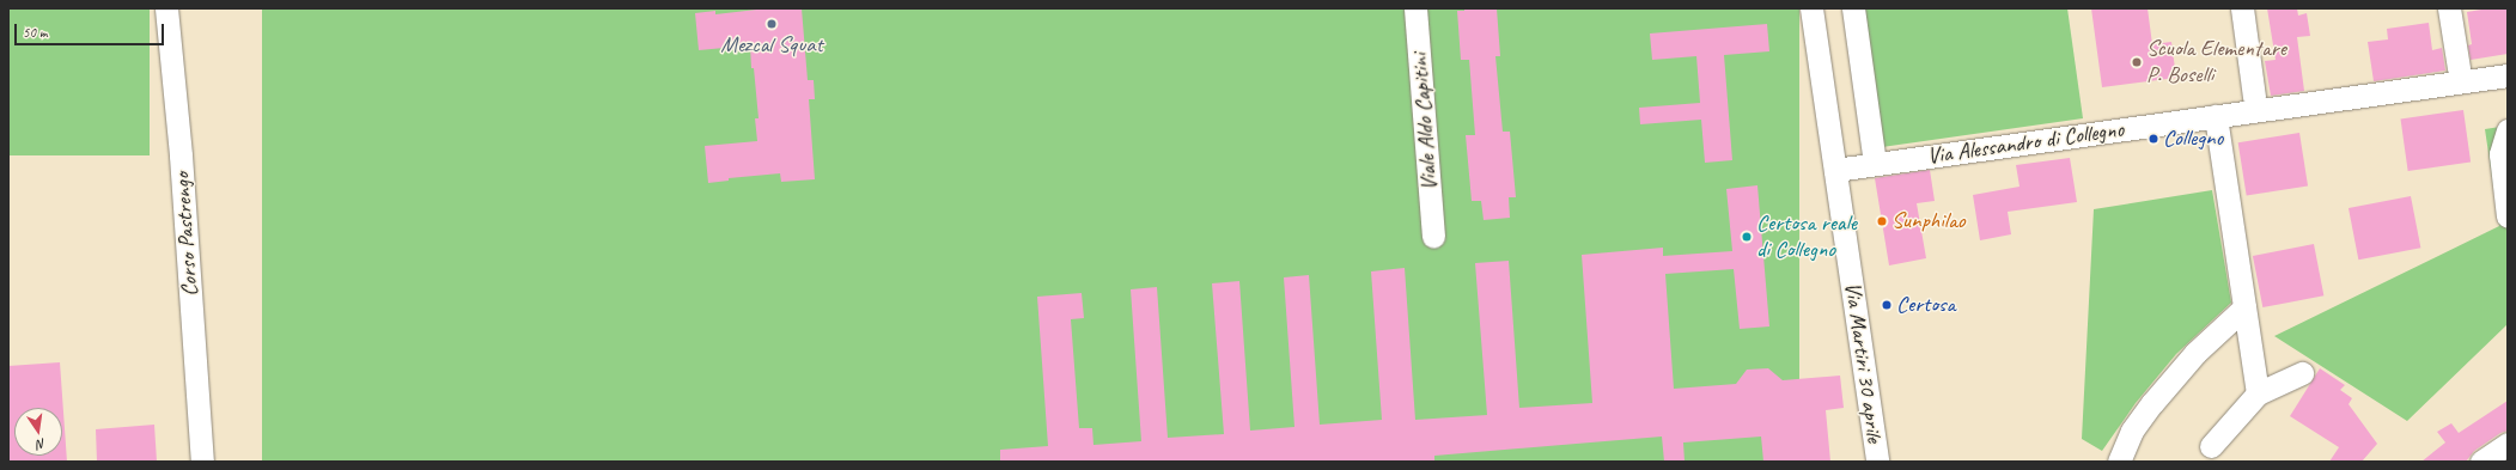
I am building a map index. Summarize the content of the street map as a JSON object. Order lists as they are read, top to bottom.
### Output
{
  "streets": {
    "street": [
      "Viale Aldo Capitini",
      "Via Alessandro di Collegno",
      "Corso Pastrengo",
      "Via Martiri 30 aprile"
    ]
  },
  "crossings": [
    ["Via Alessandro di Collegno", "Via Martiri 30 aprile"]
  ],
  "places": [
    "Mezcal Squat",
    "Scuola Elementare P. Boselli",
    "Collegno",
    "Sunphilao",
    "Certosa reale di Collegno",
    "Certosa"
  ],
  "scale_bar": "50 m",
  "north": "bottom"
}
